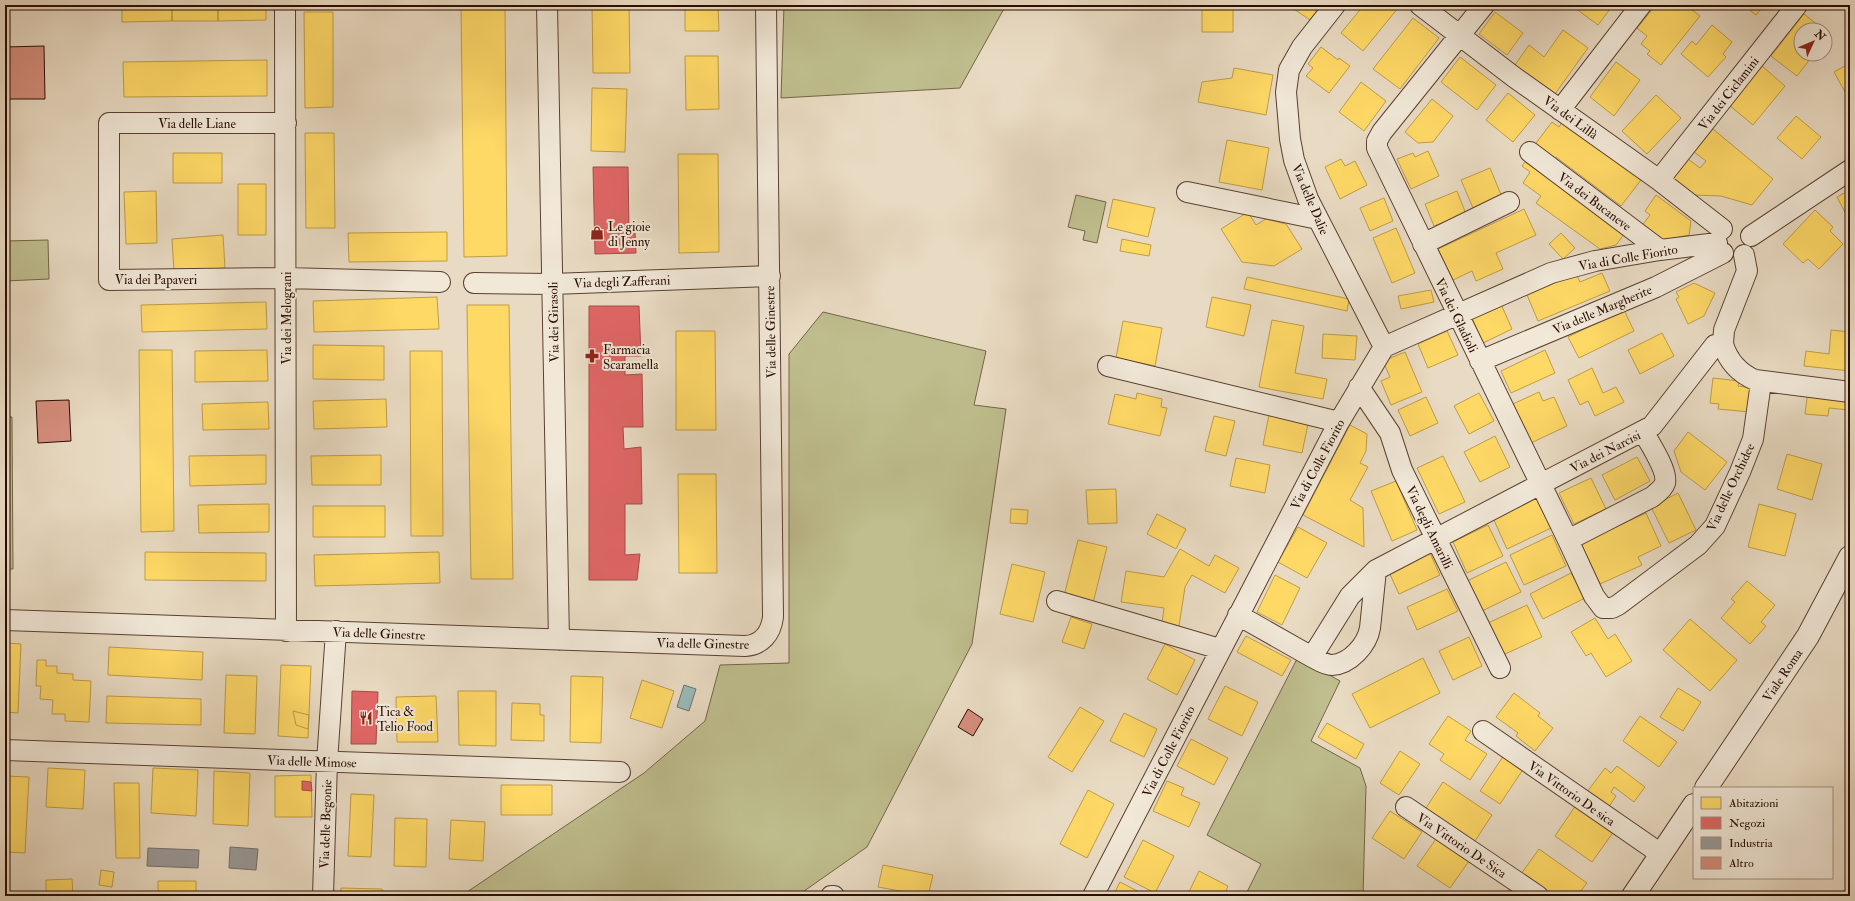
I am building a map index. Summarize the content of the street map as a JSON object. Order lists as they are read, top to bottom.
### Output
{
  "streets": {
    "street": [
      "Via dei Ciclamini",
      "Via dei Lillà",
      "Via delle Liane",
      "Via delle Dalie",
      "Via dei Bucaneve",
      "Via di Colle Fiorito",
      "Via dei Papaveri",
      "Via degli Zafferani",
      "Via delle Margherite",
      "Via dei Gladioli",
      "Via dei Melograni",
      "Via dei Girasoli",
      "Via delle Ginestre",
      "Via dei Narcisi",
      "Via delle Orchidee",
      "Via degli Amarilli",
      "Viale Roma",
      "Via delle Mimose",
      "Via Vittorio De sica",
      "Via delle Begonie",
      "Via Vittorio De Sica"
    ]
  },
  "crossings": [
    ["Via dei Ciclamini", "Via dei Lillà"],
    ["Via dei Lillà", "Via di Colle Fiorito"],
    ["Via dei Lillà", "Via delle Margherite"],
    ["Via dei Lillà", "Via dei Gladioli"],
    ["Via delle Liane", "Via dei Papaveri"],
    ["Via delle Liane", "Via dei Melograni"],
    ["Via delle Dalie", "Via di Colle Fiorito"],
    ["Via dei Bucaneve", "Via di Colle Fiorito"],
    ["Via di Colle Fiorito", "Via delle Margherite"],
    ["Via di Colle Fiorito", "Via dei Gladioli"],
    ["Via di Colle Fiorito", "Via degli Amarilli"],
    ["Via dei Papaveri", "Via dei Melograni"],
    ["Via degli Zafferani", "Via dei Girasoli"],
    ["Via degli Zafferani", "Via delle Ginestre"],
    ["Via delle Margherite", "Via dei Gladioli"],
    ["Via dei Gladioli", "Via dei Narcisi"],
    ["Via dei Gladioli", "Via delle Orchidee"],
    ["Via dei Melograni", "Via delle Ginestre"],
    ["Via dei Girasoli", "Via delle Ginestre"],
    ["Via delle Ginestre", "Via delle Begonie"],
    ["Via dei Narcisi", "Via degli Amarilli"],
    ["Via delle Mimose", "Via delle Begonie"]
  ],
  "places": {
    "shop": ["Le gioie di Jenny"],
    "pharmacy": ["Farmacia Scaramella"],
    "restaurant": ["Tica & Telio Food"]
  },
  "legend": [
    "Abitazioni",
    "Negozi",
    "Industria",
    "Altro"
  ],
  "north": "top right"
}
